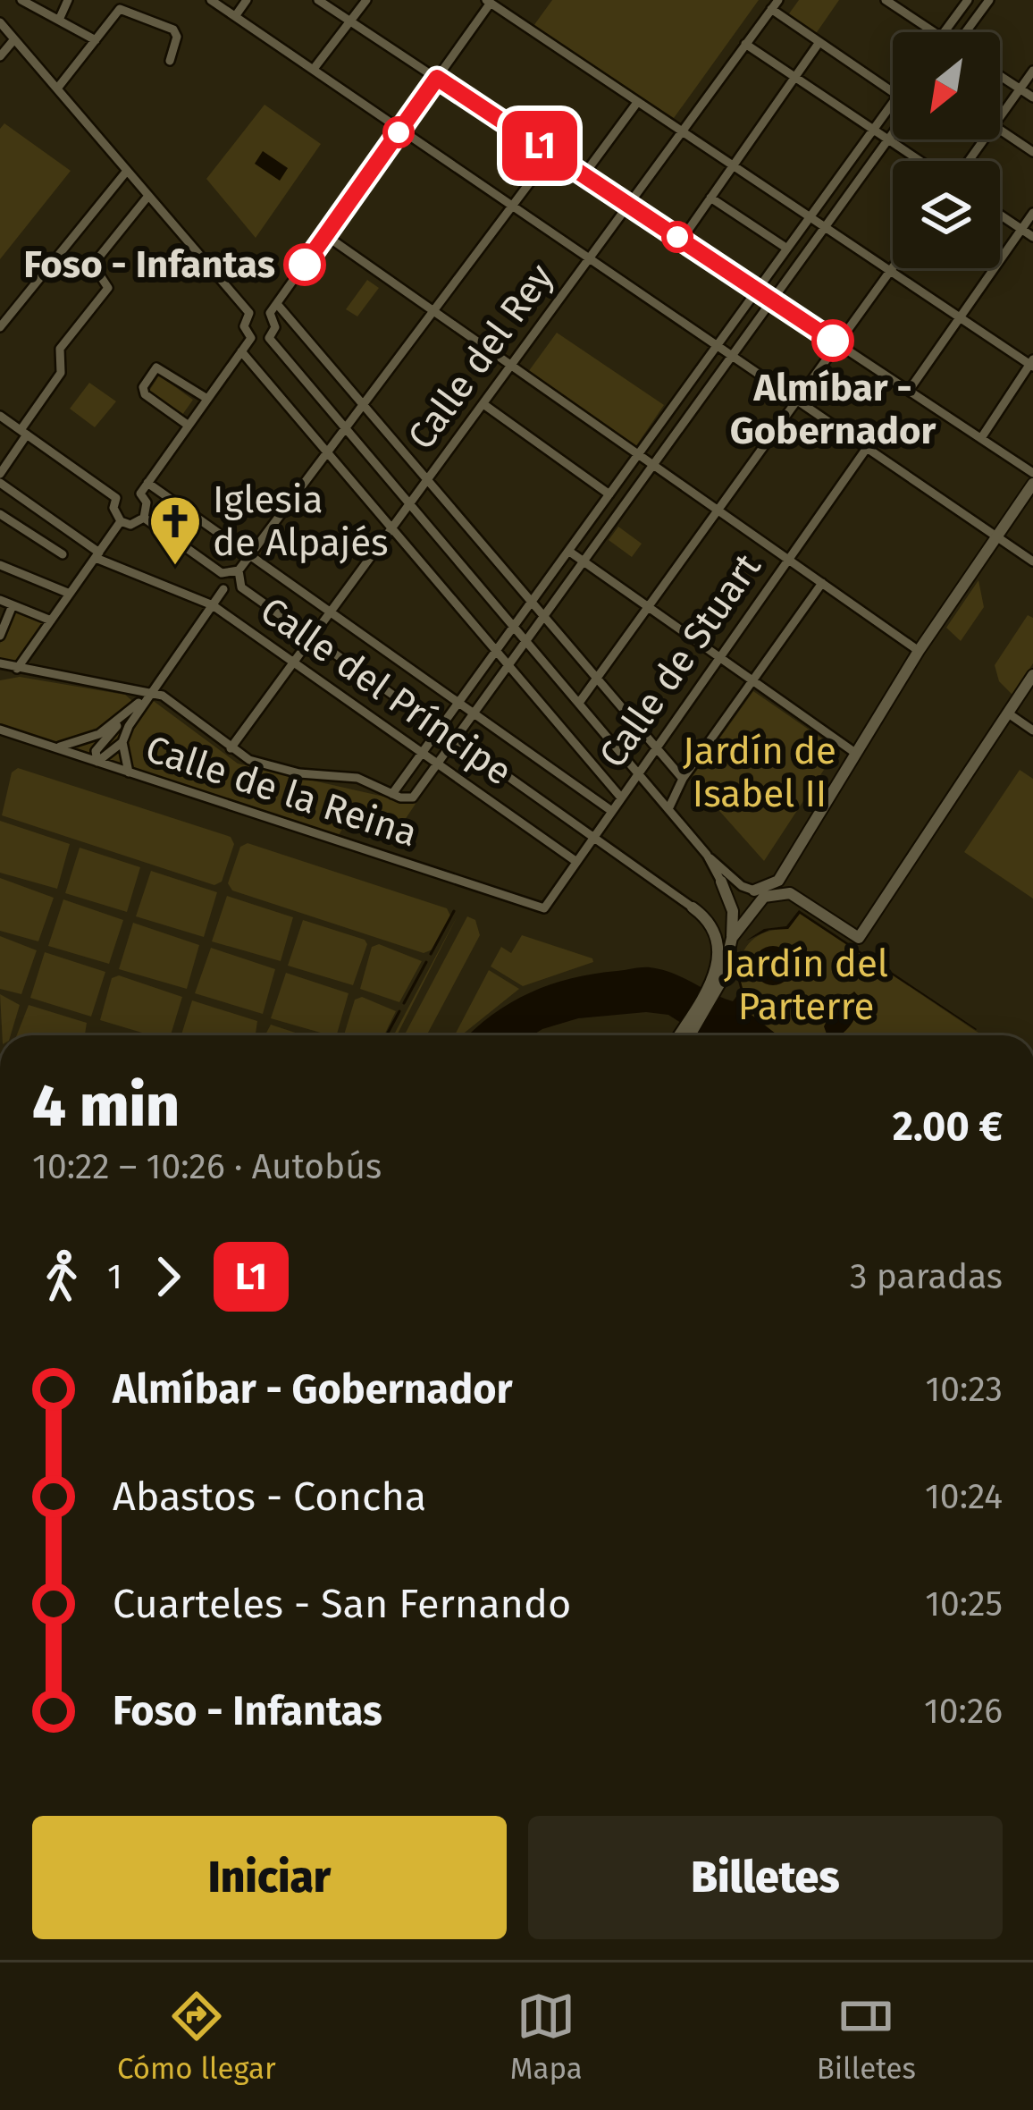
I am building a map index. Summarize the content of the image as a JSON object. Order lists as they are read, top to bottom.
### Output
{
  "streets": {
    "street": [
      "Calle del Rey",
      "Calle de Stuart",
      "Calle del Príncipe",
      "Calle de la Reina"
    ]
  },
  "crossings": [
    ["Calle del Rey", "Calle del Príncipe"],
    ["Calle de Stuart", "Calle del Príncipe"],
    ["Calle de Stuart", "Calle de la Reina"]
  ],
  "parks": ["Jardín de Isabel II", "Jardín del Parterre"],
  "places": {
    "other": ["Foso - Infantas", "Almíbar - Gobernador"],
    "church": ["Iglesia de Alpajés"]
  },
  "lines": ["bus line L1"],
  "north": "bottom left",
  "page": {
    "on_map": "L1",
    "heading": ["4 min", "10:22 – 10:26 · Autobús", "2.00 €"],
    "legs": ["1", "L1", "3 paradas"],
    "list": [
      {
        "name": "Almíbar - Gobernador",
        "value": "10:23"
      },
      {
        "name": "Abastos - Concha",
        "value": "10:24"
      },
      {
        "name": "Cuarteles - San Fernando",
        "value": "10:25"
      },
      {
        "name": "Foso - Infantas",
        "value": "10:26"
      }
    ],
    "buttons": ["Iniciar", "Billetes"],
    "tabs": ["Cómo llegar", "Mapa", "Billetes"]
  }
}
